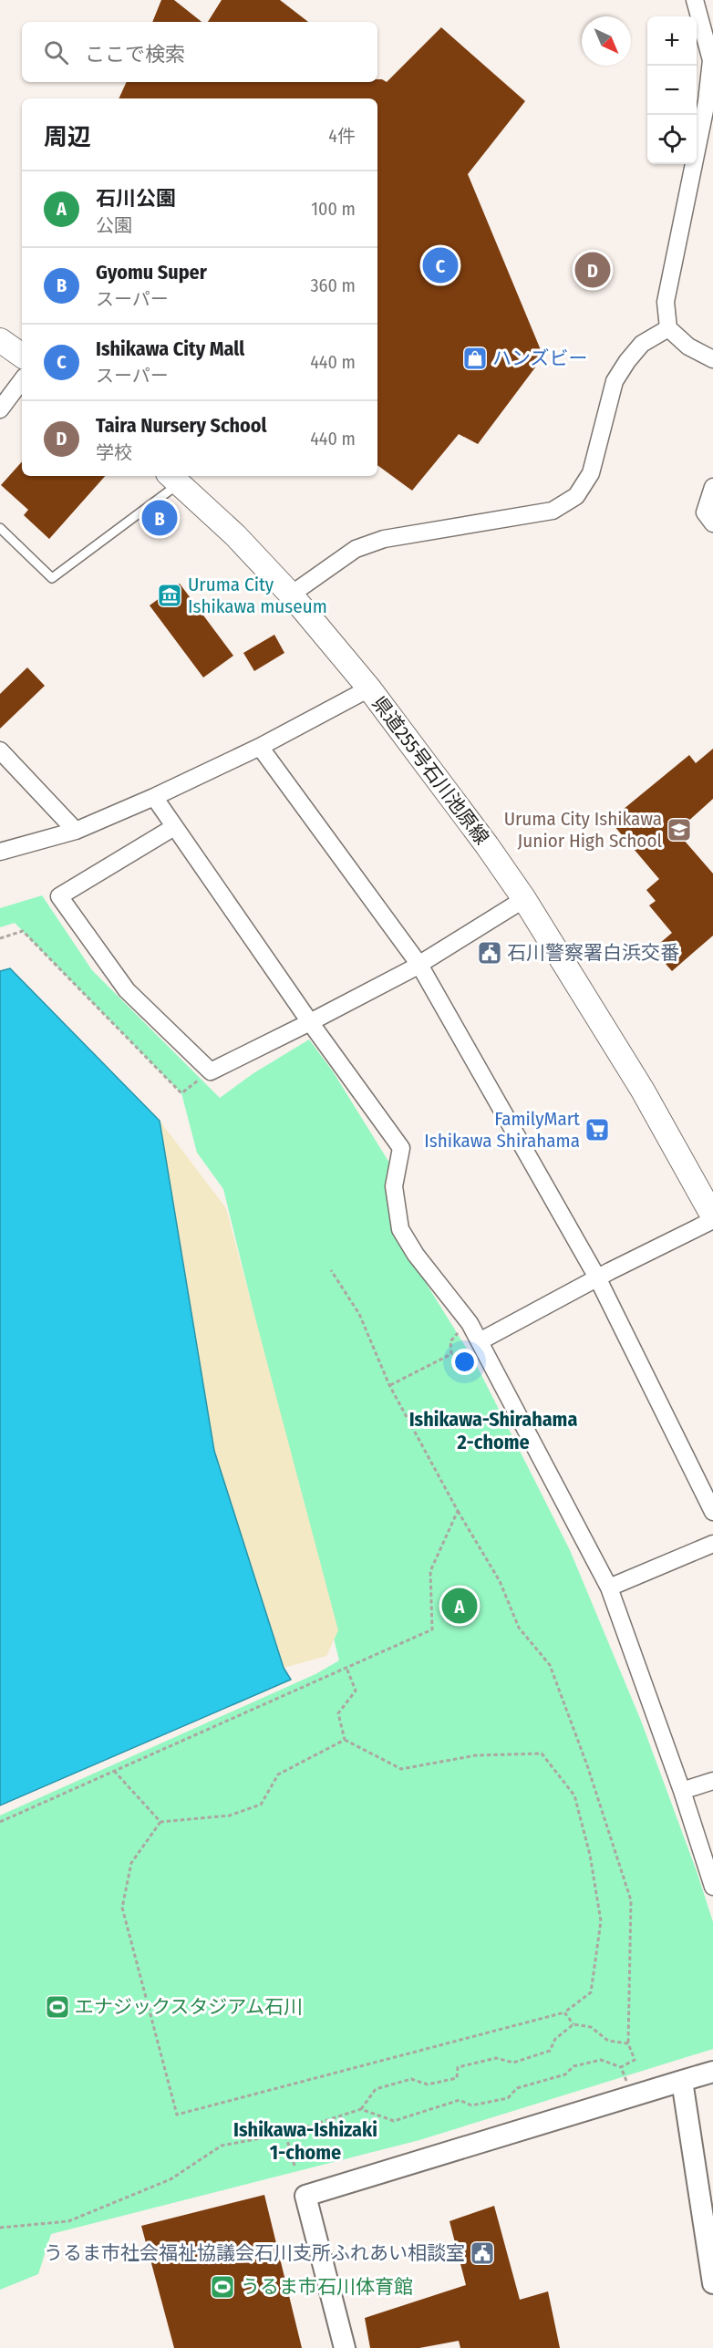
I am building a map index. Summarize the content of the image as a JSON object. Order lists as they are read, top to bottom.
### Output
{
  "streets": {
    "main road": ["県道255号石川池原線"]
  },
  "districts": ["Ishikawa-Shirahama 2-chome", "Ishikawa-Ishizaki 1-chome"],
  "places": {
    "shop": ["ハンズビー"],
    "museum": ["Uruma City Ishikawa museum"],
    "school or university": ["Uruma City Ishikawa Junior High School"],
    "public building": ["石川警察署白浜交番", "うるま市社会福祉協議会石川支所ふれあい相談室"],
    "supermarket": ["FamilyMart Ishikawa Shirahama"],
    "sports": ["エナジックスタジアム石川", "うるま市石川体育館"]
  },
  "north": "bottom right",
  "page": {
    "map_buttons": ["+", "−"],
    "search": "ここで検索",
    "heading": ["周辺", "4件"],
    "list": [
      {
        "mark": "A",
        "name": "石川公園",
        "note": "公園",
        "value": "100 m"
      },
      {
        "mark": "B",
        "name": "Gyomu Super",
        "note": "スーパー",
        "value": "360 m"
      },
      {
        "mark": "C",
        "name": "Ishikawa City Mall",
        "note": "スーパー",
        "value": "440 m"
      },
      {
        "mark": "D",
        "name": "Taira Nursery School",
        "note": "学校",
        "value": "440 m"
      }
    ],
    "pins": [
      "C",
      "D",
      "B",
      "A"
    ]
  }
}
